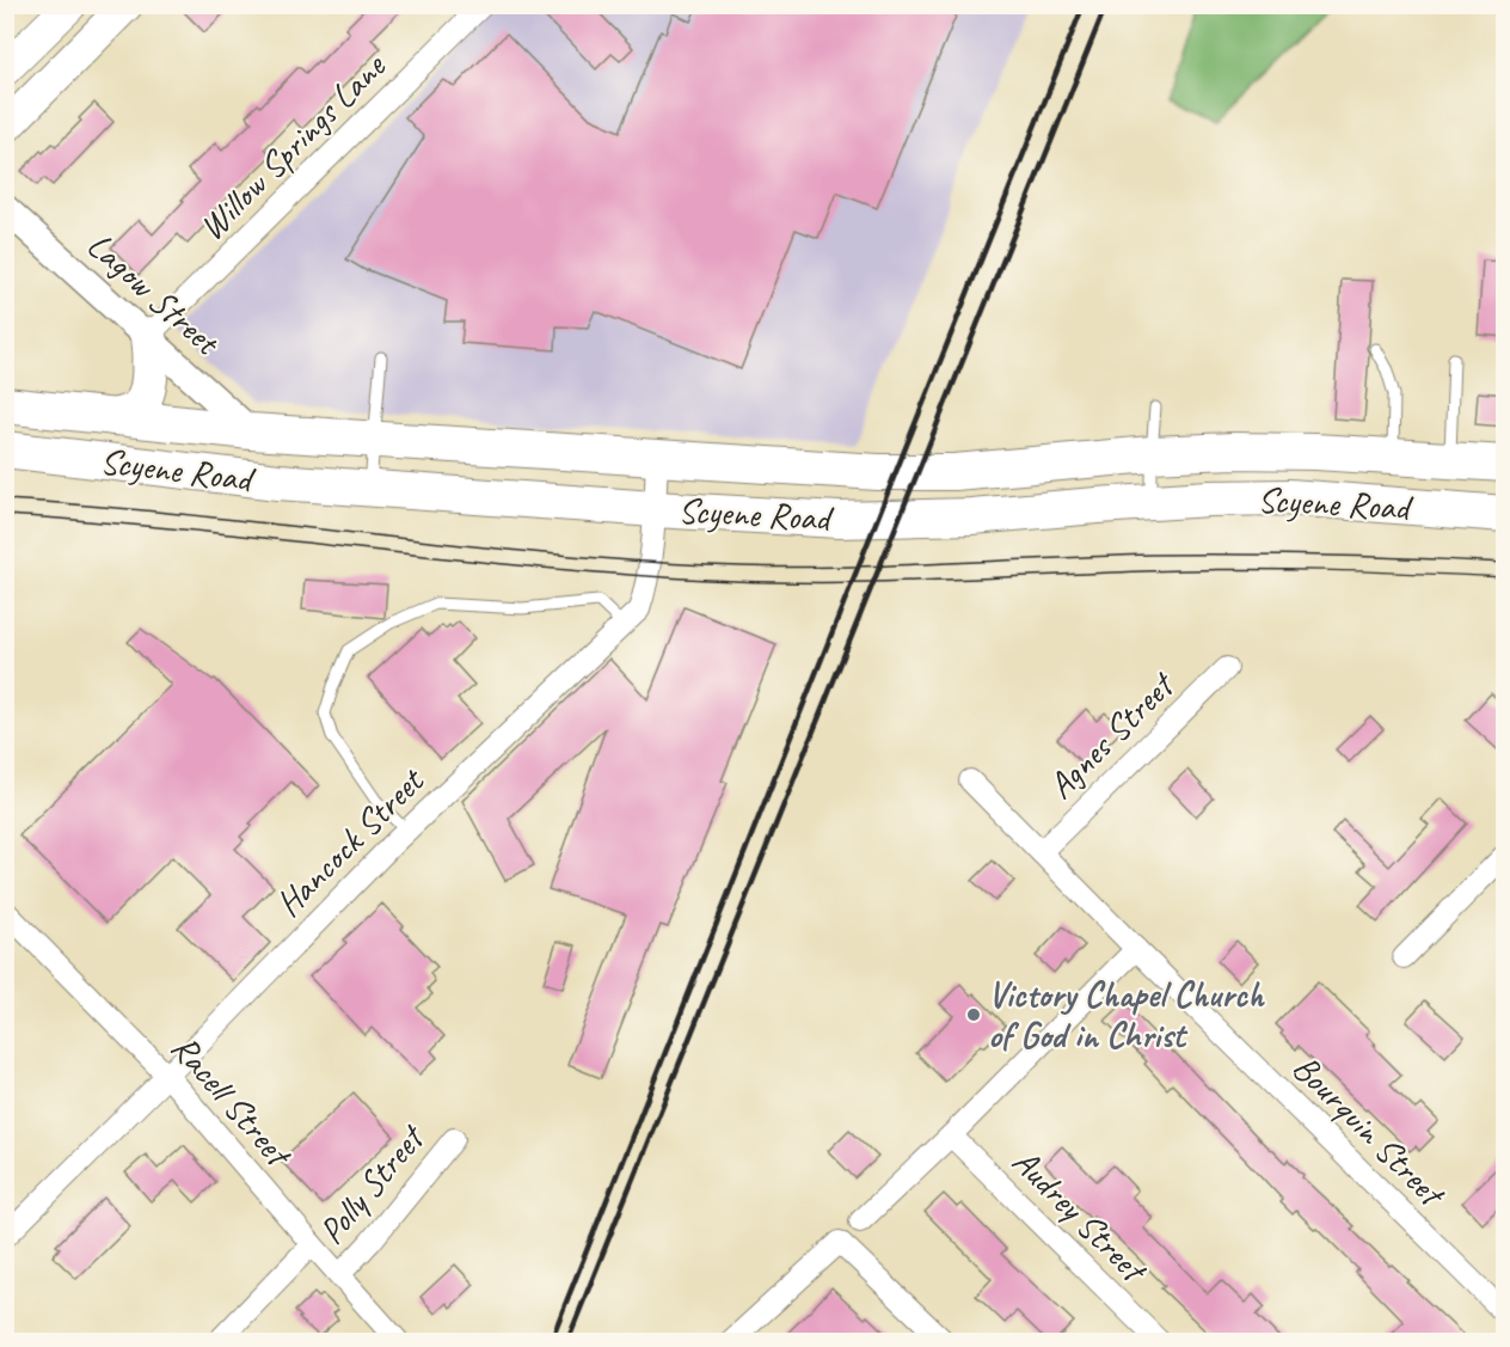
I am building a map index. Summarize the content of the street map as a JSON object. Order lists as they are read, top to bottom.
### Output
{
  "streets": {
    "main road": ["Scyene Road"],
    "street": [
      "Willow Springs Lane",
      "Lagow Street",
      "Agnes Street",
      "Hancock Street",
      "Racell Street",
      "Bourquin Street",
      "Polly Street",
      "Audrey Street"
    ]
  },
  "crossings": [
    ["Willow Springs Lane", "Lagow Street"],
    ["Lagow Street", "Scyene Road"],
    ["Scyene Road", "Hancock Street"],
    ["Agnes Street", "Bourquin Street"],
    ["Hancock Street", "Racell Street"],
    ["Racell Street", "Polly Street"]
  ],
  "places": ["Victory Chapel Church of God in Christ"]
}
